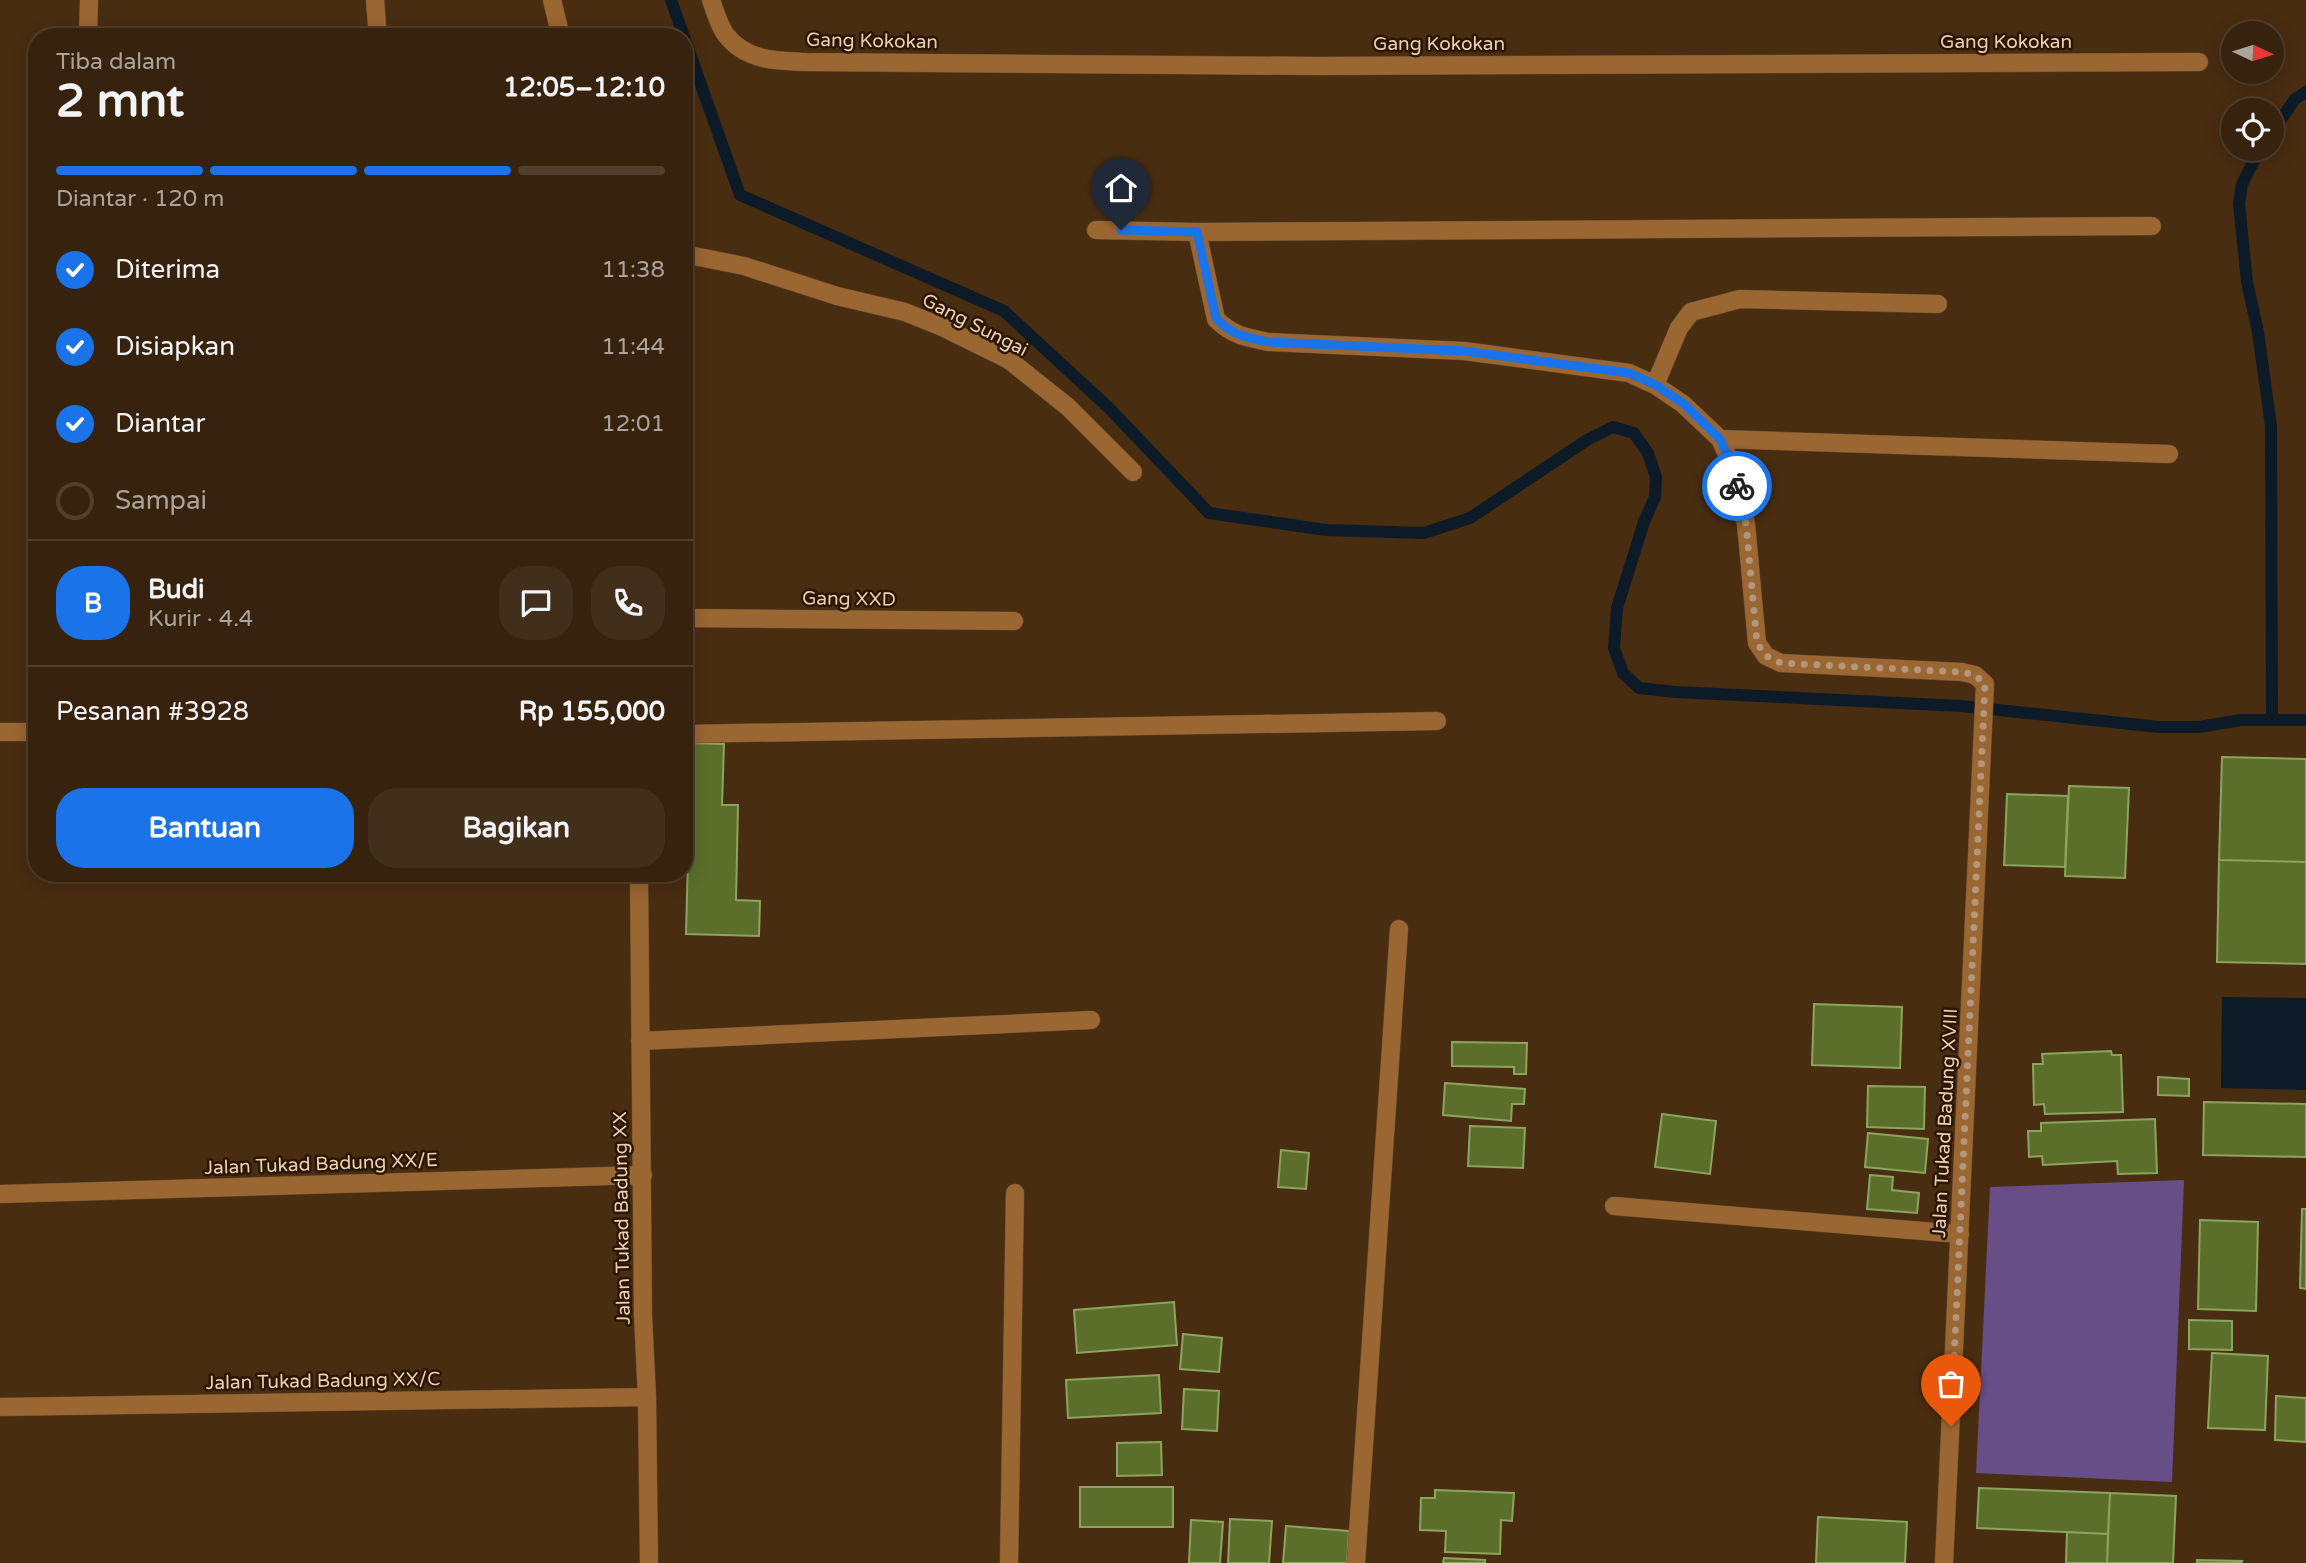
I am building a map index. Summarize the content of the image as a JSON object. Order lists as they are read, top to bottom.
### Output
{
  "streets": {
    "street": [
      "Gang Kokokan",
      "Gang Sungai",
      "Gang XXD",
      "Jalan Tukad Badung XVIII",
      "Jalan Tukad Badung XX/E",
      "Jalan Tukad Badung XX",
      "Jalan Tukad Badung XX/C"
    ]
  },
  "crossings": [
    ["Jalan Tukad Badung XX/E", "Jalan Tukad Badung XX"],
    ["Jalan Tukad Badung XX", "Jalan Tukad Badung XX/C"]
  ],
  "north": "right",
  "page": {
    "heading": ["2 mnt", "Tiba dalam", "12:05–12:10"],
    "panel": [
      "Budi",
      "Kurir · 4.4",
      "Pesanan #3928",
      "Rp 155,000"
    ],
    "bar": "Diantar · 120 m",
    "list": [
      ["Diterima", "11:38"],
      ["Disiapkan", "11:44"],
      ["Diantar", "12:01"],
      "Sampai"
    ],
    "round": "B",
    "buttons": ["Bantuan", "Bagikan"]
  }
}
